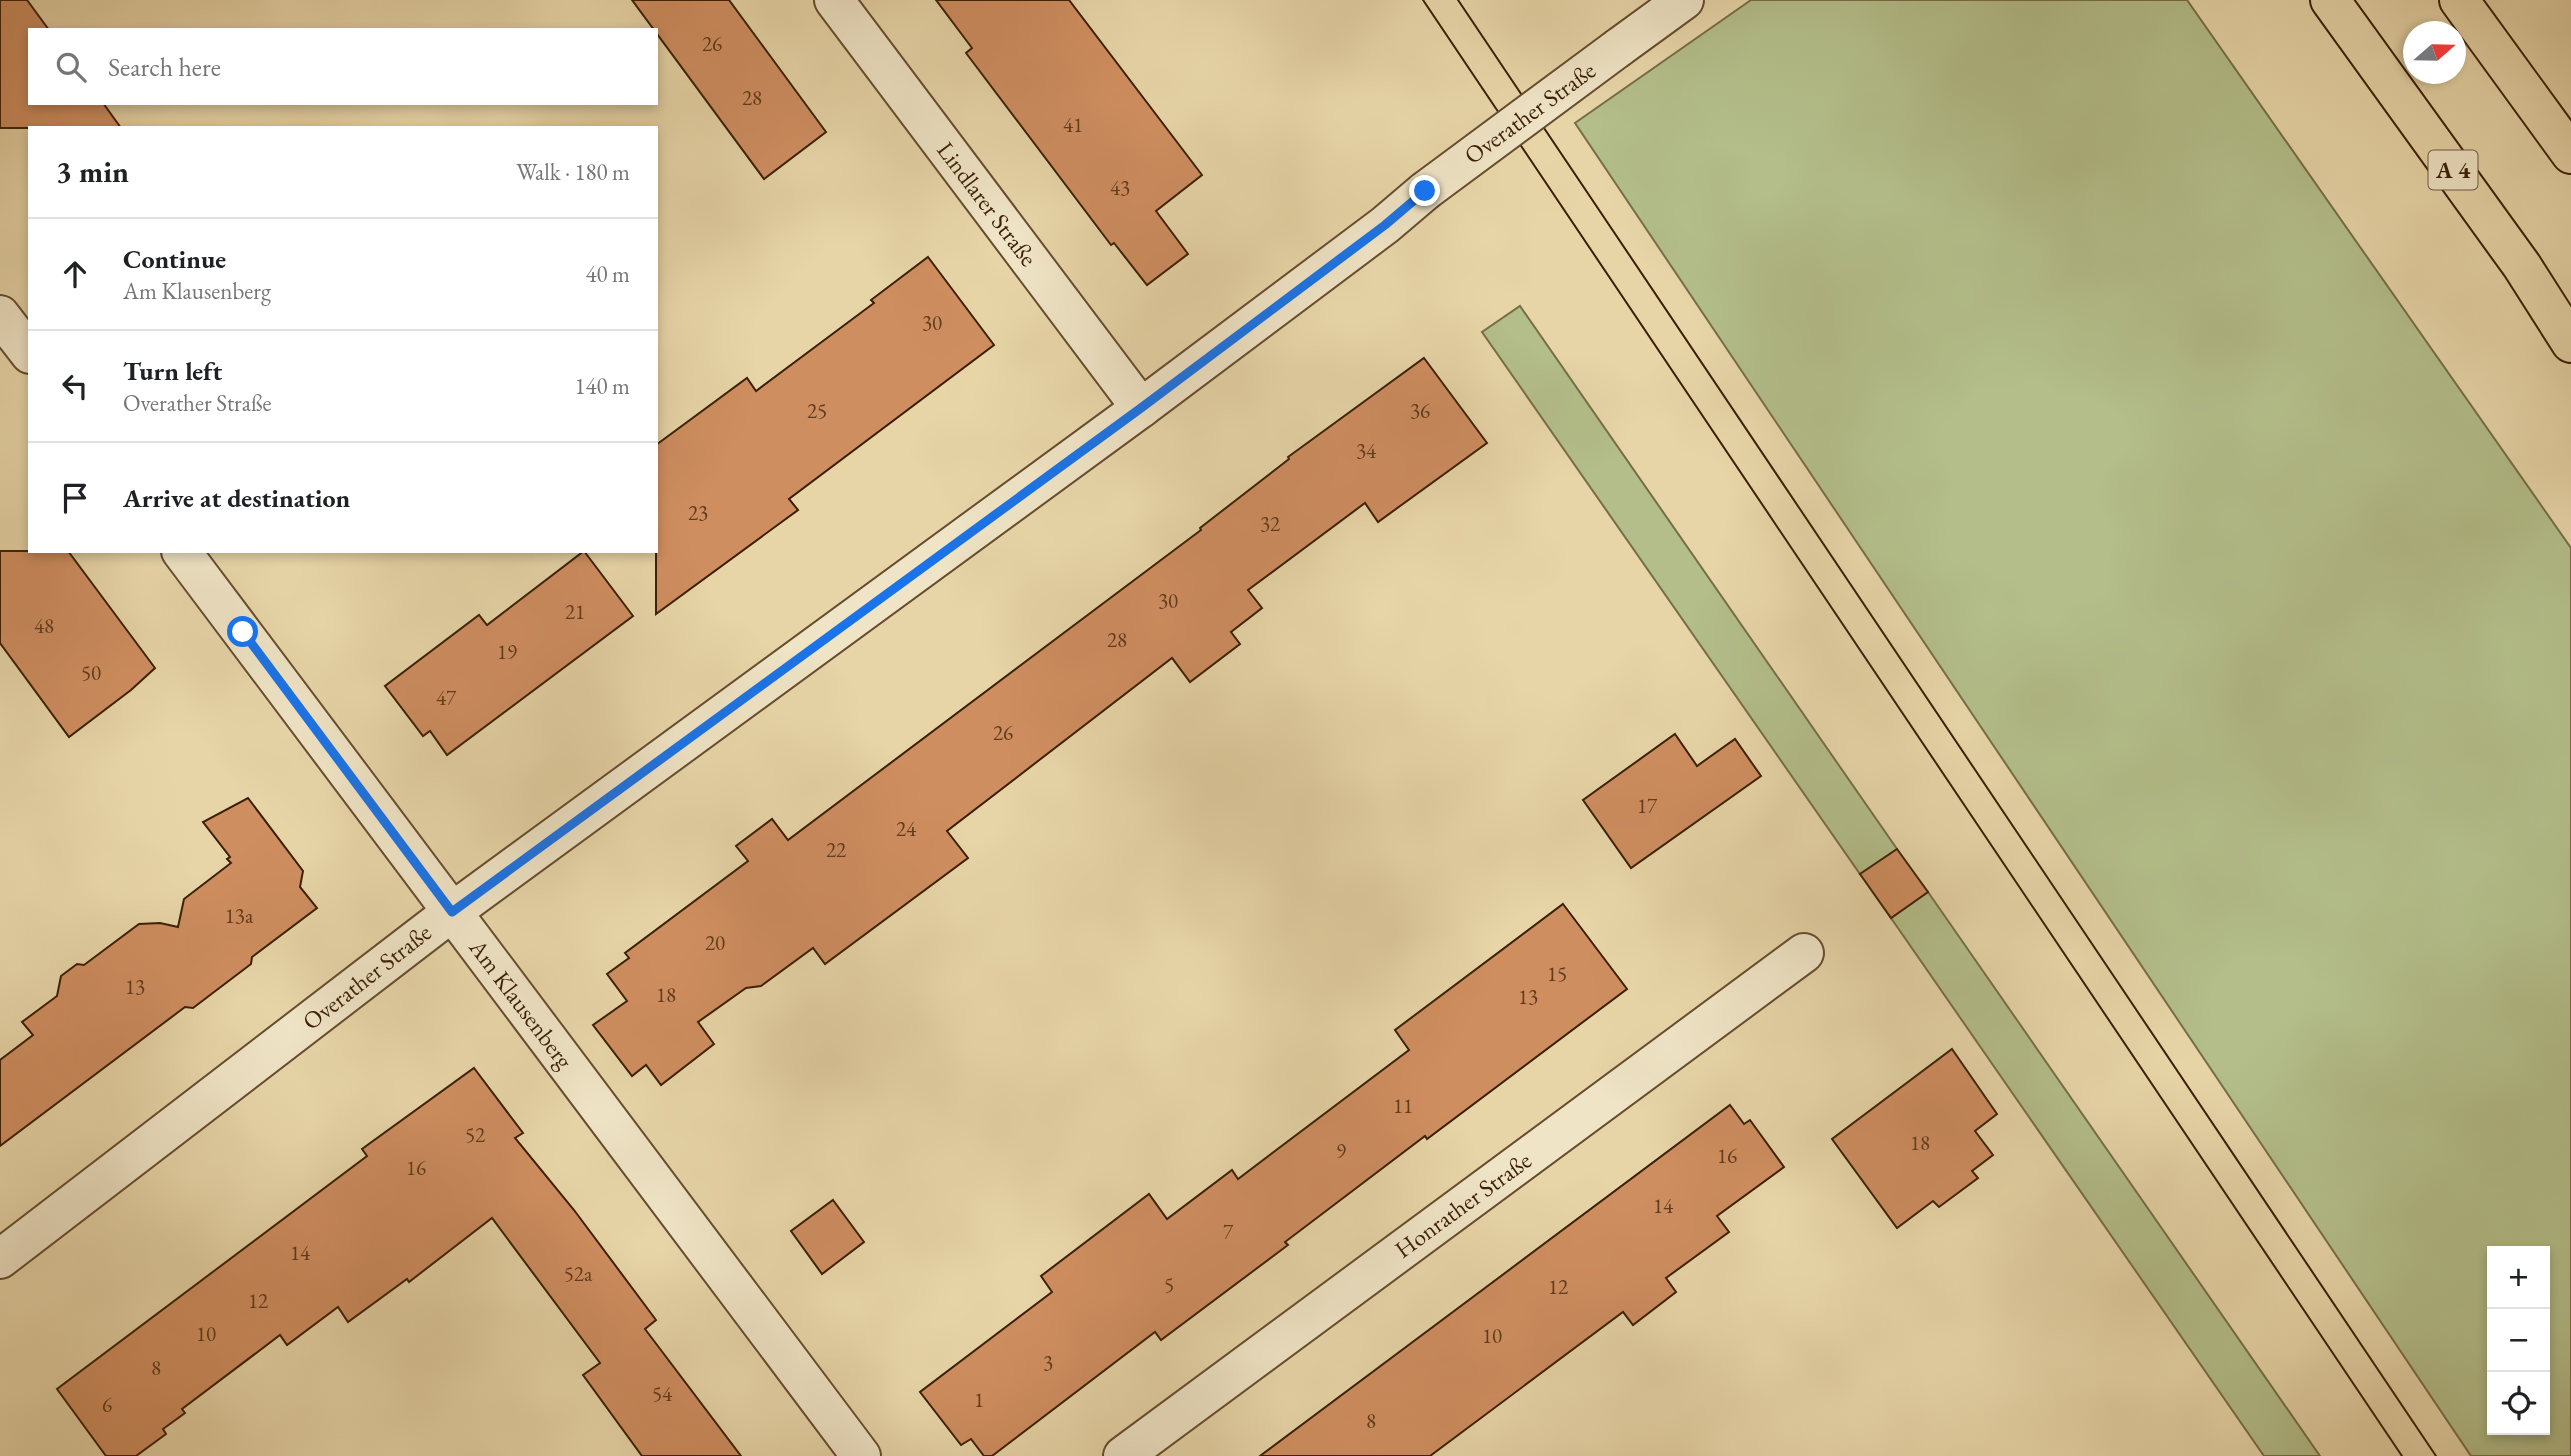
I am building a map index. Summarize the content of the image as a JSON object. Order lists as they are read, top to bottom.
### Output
{
  "streets": {
    "highway": ["A 4"],
    "street": [
      "Overather Straße",
      "Lindlarer Straße",
      "Am Klausenberg",
      "Honrather Straße"
    ]
  },
  "crossings": [
    ["Overather Straße", "Lindlarer Straße"],
    ["Overather Straße", "Am Klausenberg"]
  ],
  "house_numbers": [
    "26",
    "28",
    "41",
    "43",
    "30",
    "25",
    "36",
    "34",
    "23",
    "32",
    "30",
    "21",
    "48",
    "28",
    "19",
    "50",
    "47",
    "26",
    "17",
    "24",
    "22",
    "13a",
    "20",
    "15",
    "13",
    "18",
    "13",
    "11",
    "52",
    "18",
    "9",
    "16",
    "16",
    "14",
    "7",
    "14",
    "52a",
    "5",
    "12",
    "12",
    "10",
    "10",
    "3",
    "8",
    "54",
    "1",
    "6",
    "8"
  ],
  "north": "right",
  "page": {
    "search": "Search here",
    "heading": ["3 min", "Walk · 180 m"],
    "list": [
      ["Continue", "Am Klausenberg", "40 m"],
      ["Turn left", "Overather Straße", "140 m"],
      "Arrive at destination"
    ],
    "map_buttons": ["+", "−"]
  }
}
